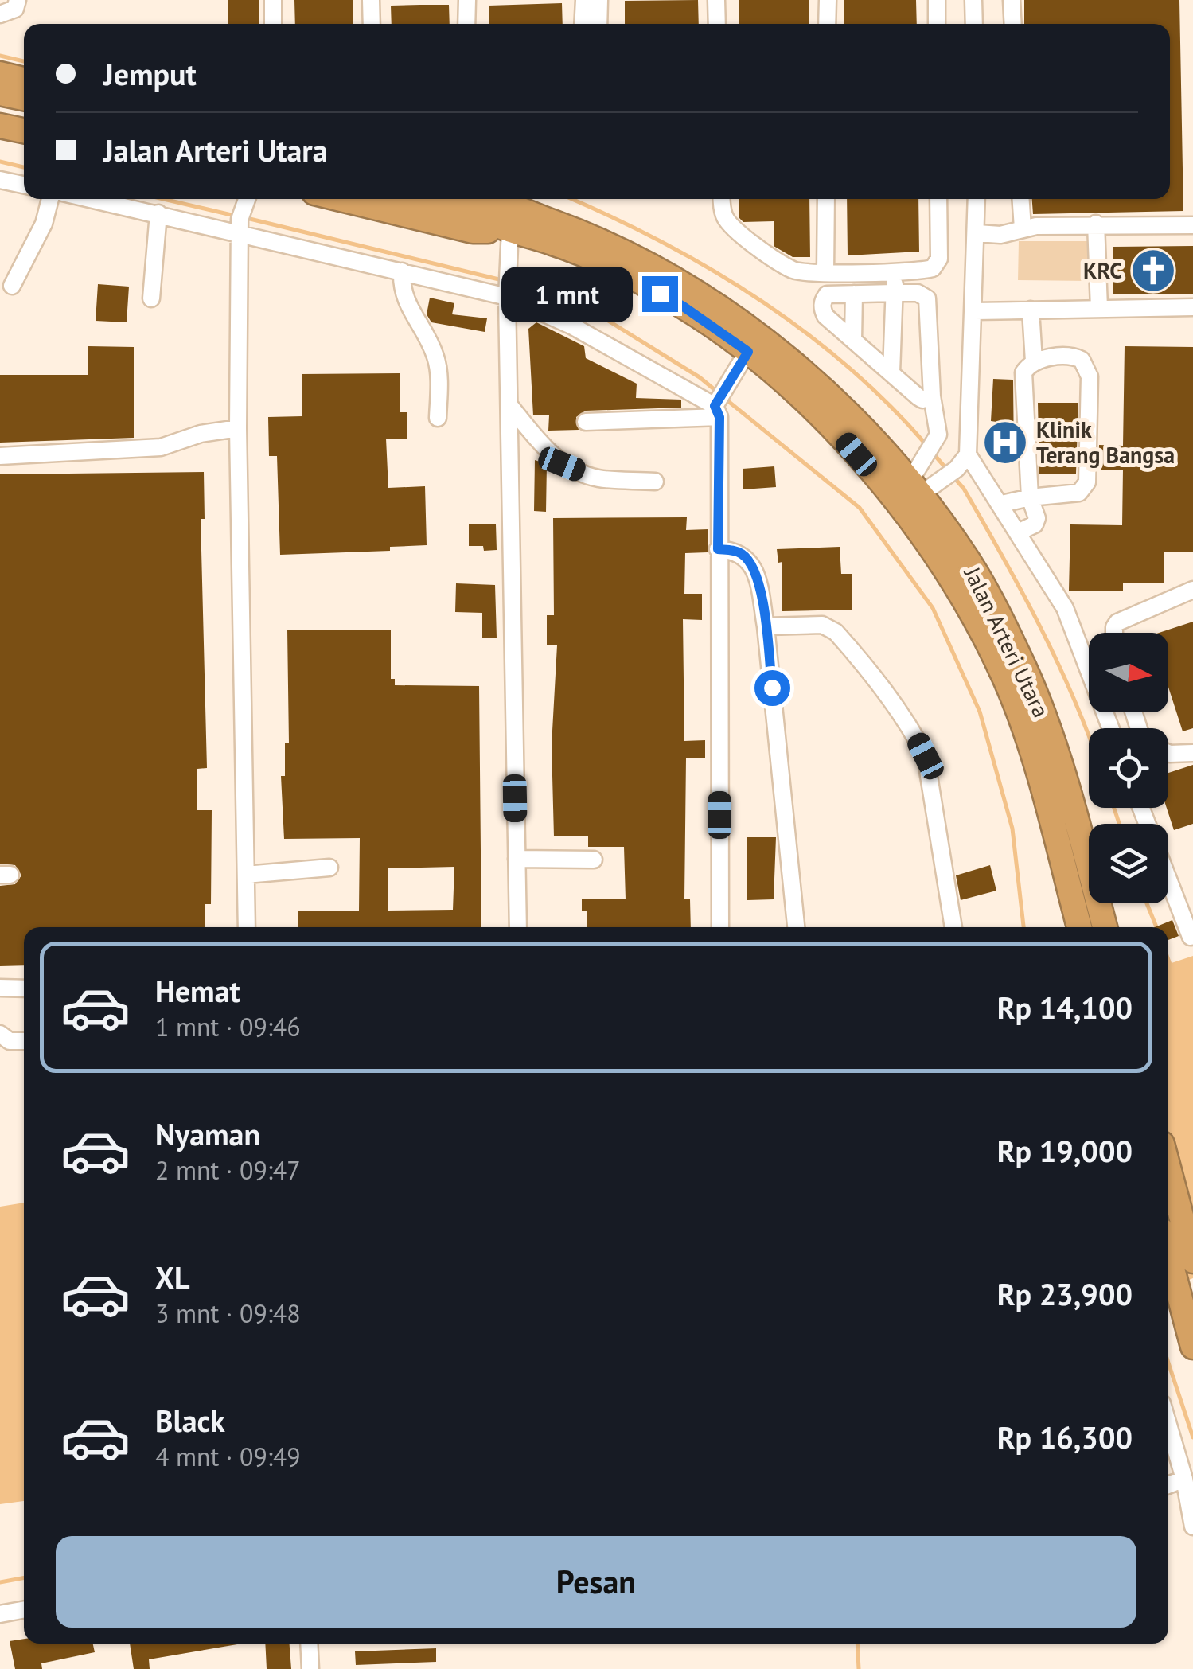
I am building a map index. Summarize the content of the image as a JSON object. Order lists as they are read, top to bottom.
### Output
{
  "streets": {
    "highway": ["Jalan Arteri Utara"]
  },
  "places": {
    "church": ["KRC"],
    "hospital": ["Klinik Terang Bangsa"]
  },
  "north": "right",
  "page": {
    "banner": ["Jemput", "Jalan Arteri Utara"],
    "bubble": "1 mnt",
    "list": [
      {
        "name": "Hemat",
        "note": "1 mnt · 09:46",
        "value": "Rp 14,100"
      },
      {
        "name": "Nyaman",
        "note": "2 mnt · 09:47",
        "value": "Rp 19,000"
      },
      {
        "name": "XL",
        "note": "3 mnt · 09:48",
        "value": "Rp 23,900"
      },
      {
        "name": "Black",
        "note": "4 mnt · 09:49",
        "value": "Rp 16,300"
      }
    ],
    "buttons": "Pesan"
  }
}
